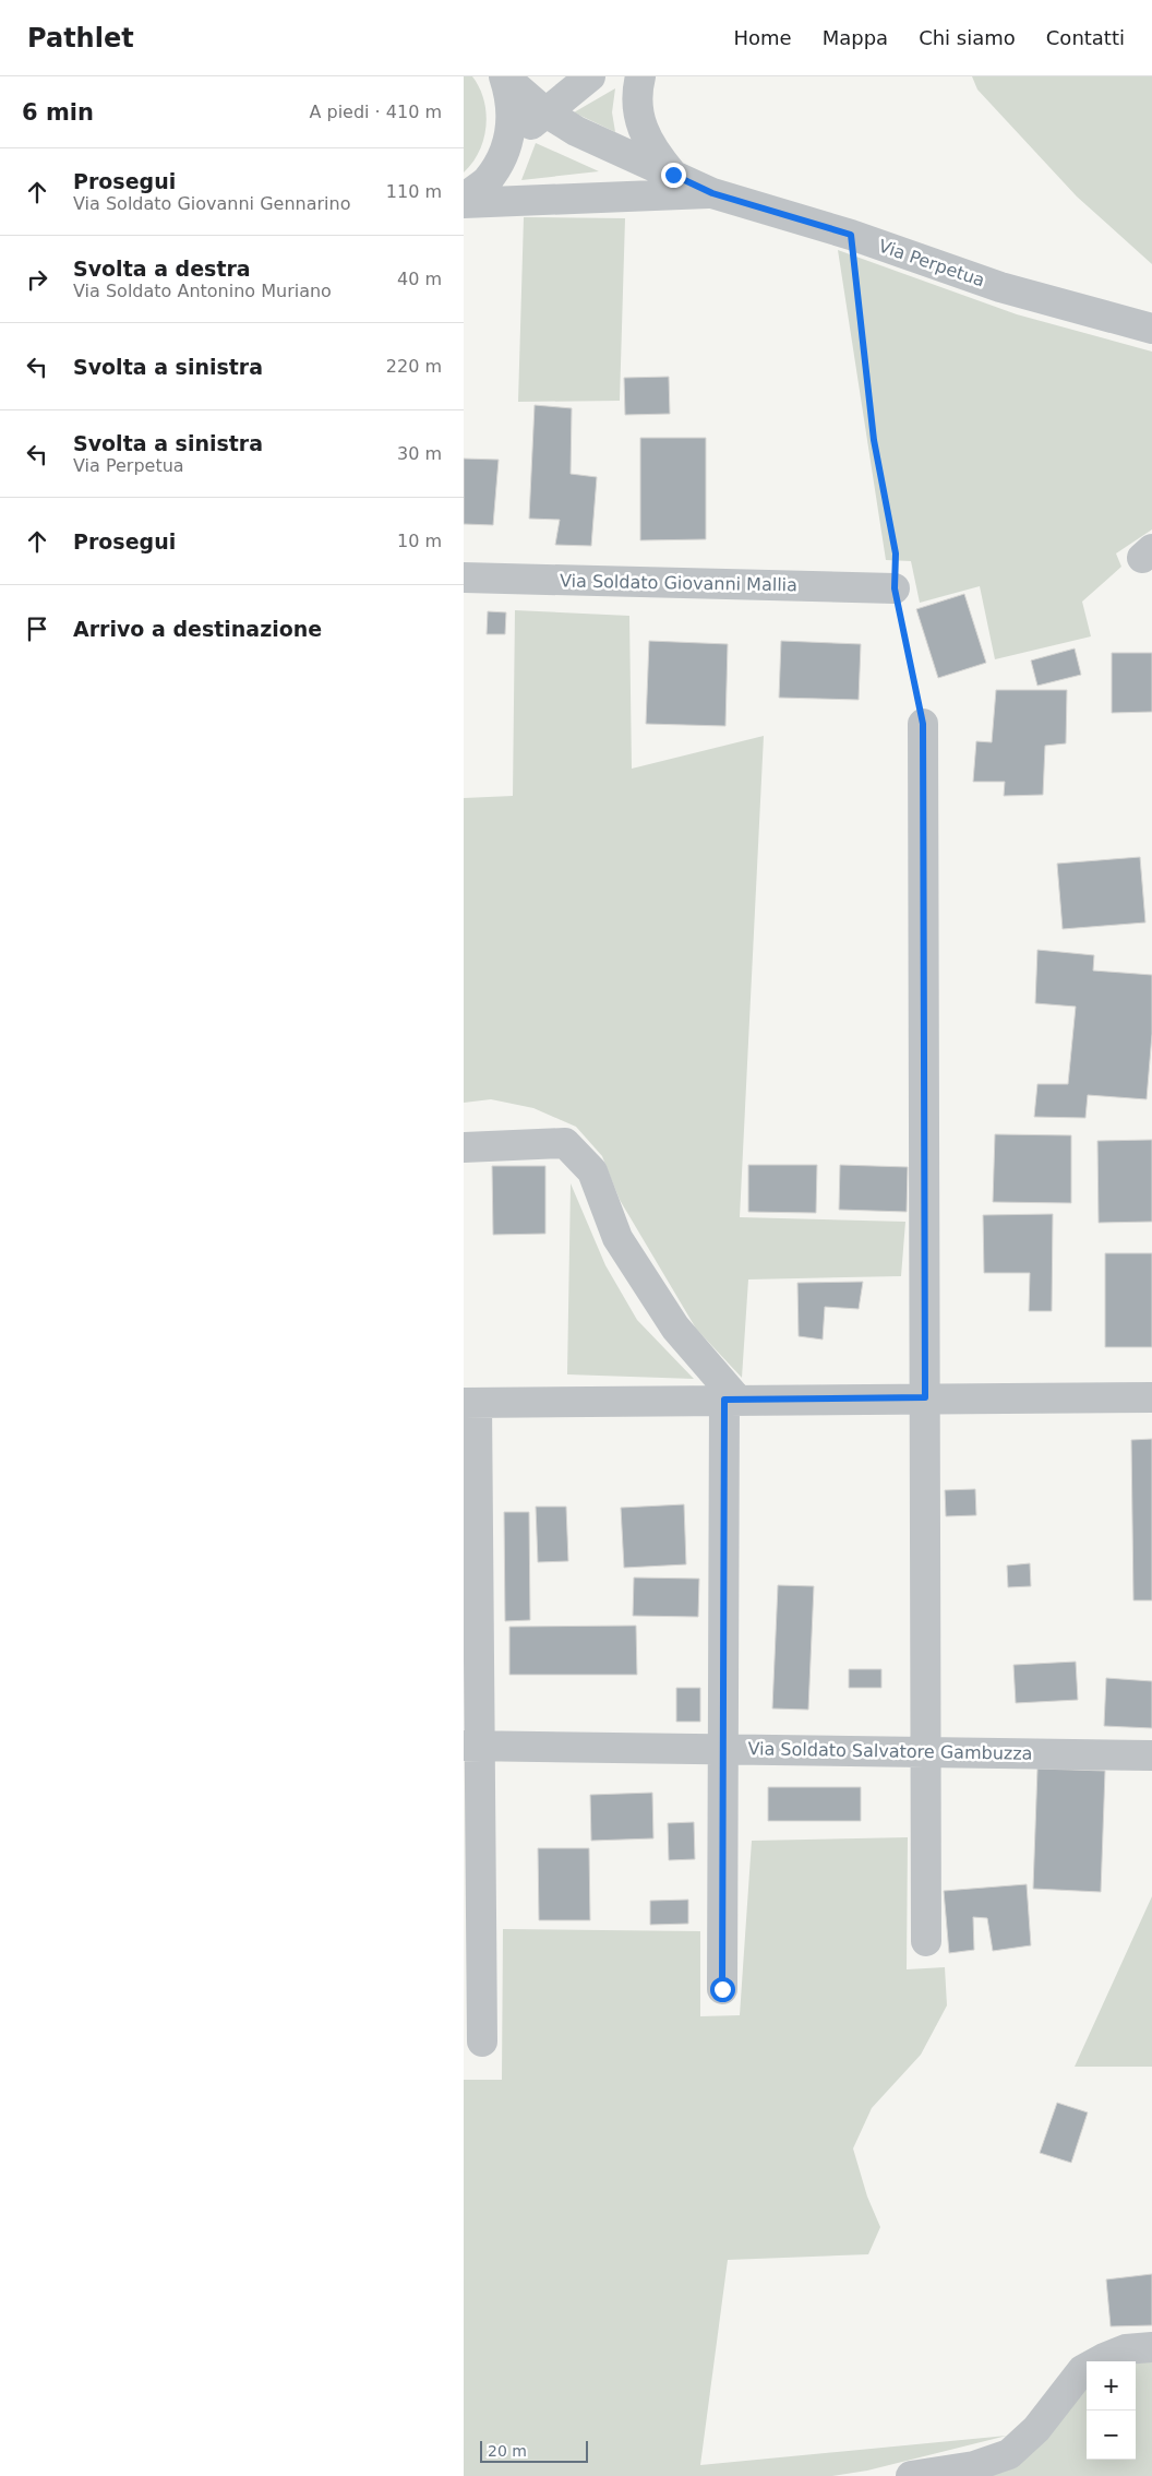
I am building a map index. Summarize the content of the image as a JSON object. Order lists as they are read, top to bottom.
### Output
{
  "streets": {
    "street": ["Via Perpetua", "Via Soldato Giovanni Mallia", "Via Soldato Salvatore Gambuzza"]
  },
  "scale_bar": "20 m",
  "page": {
    "header": "Pathlet",
    "nav": [
      "Home",
      "Mappa",
      "Chi siamo",
      "Contatti"
    ],
    "heading": ["6 min", "A piedi · 410 m"],
    "list": [
      ["Prosegui", "Via Soldato Giovanni Gennarino", "110 m"],
      ["Svolta a destra", "Via Soldato Antonino Muriano", "40 m"],
      ["Svolta a sinistra", "220 m"],
      ["Svolta a sinistra", "Via Perpetua", "30 m"],
      ["Prosegui", "10 m"],
      "Arrivo a destinazione"
    ],
    "map_buttons": ["+", "−"],
    "scale": "20 m"
  }
}
